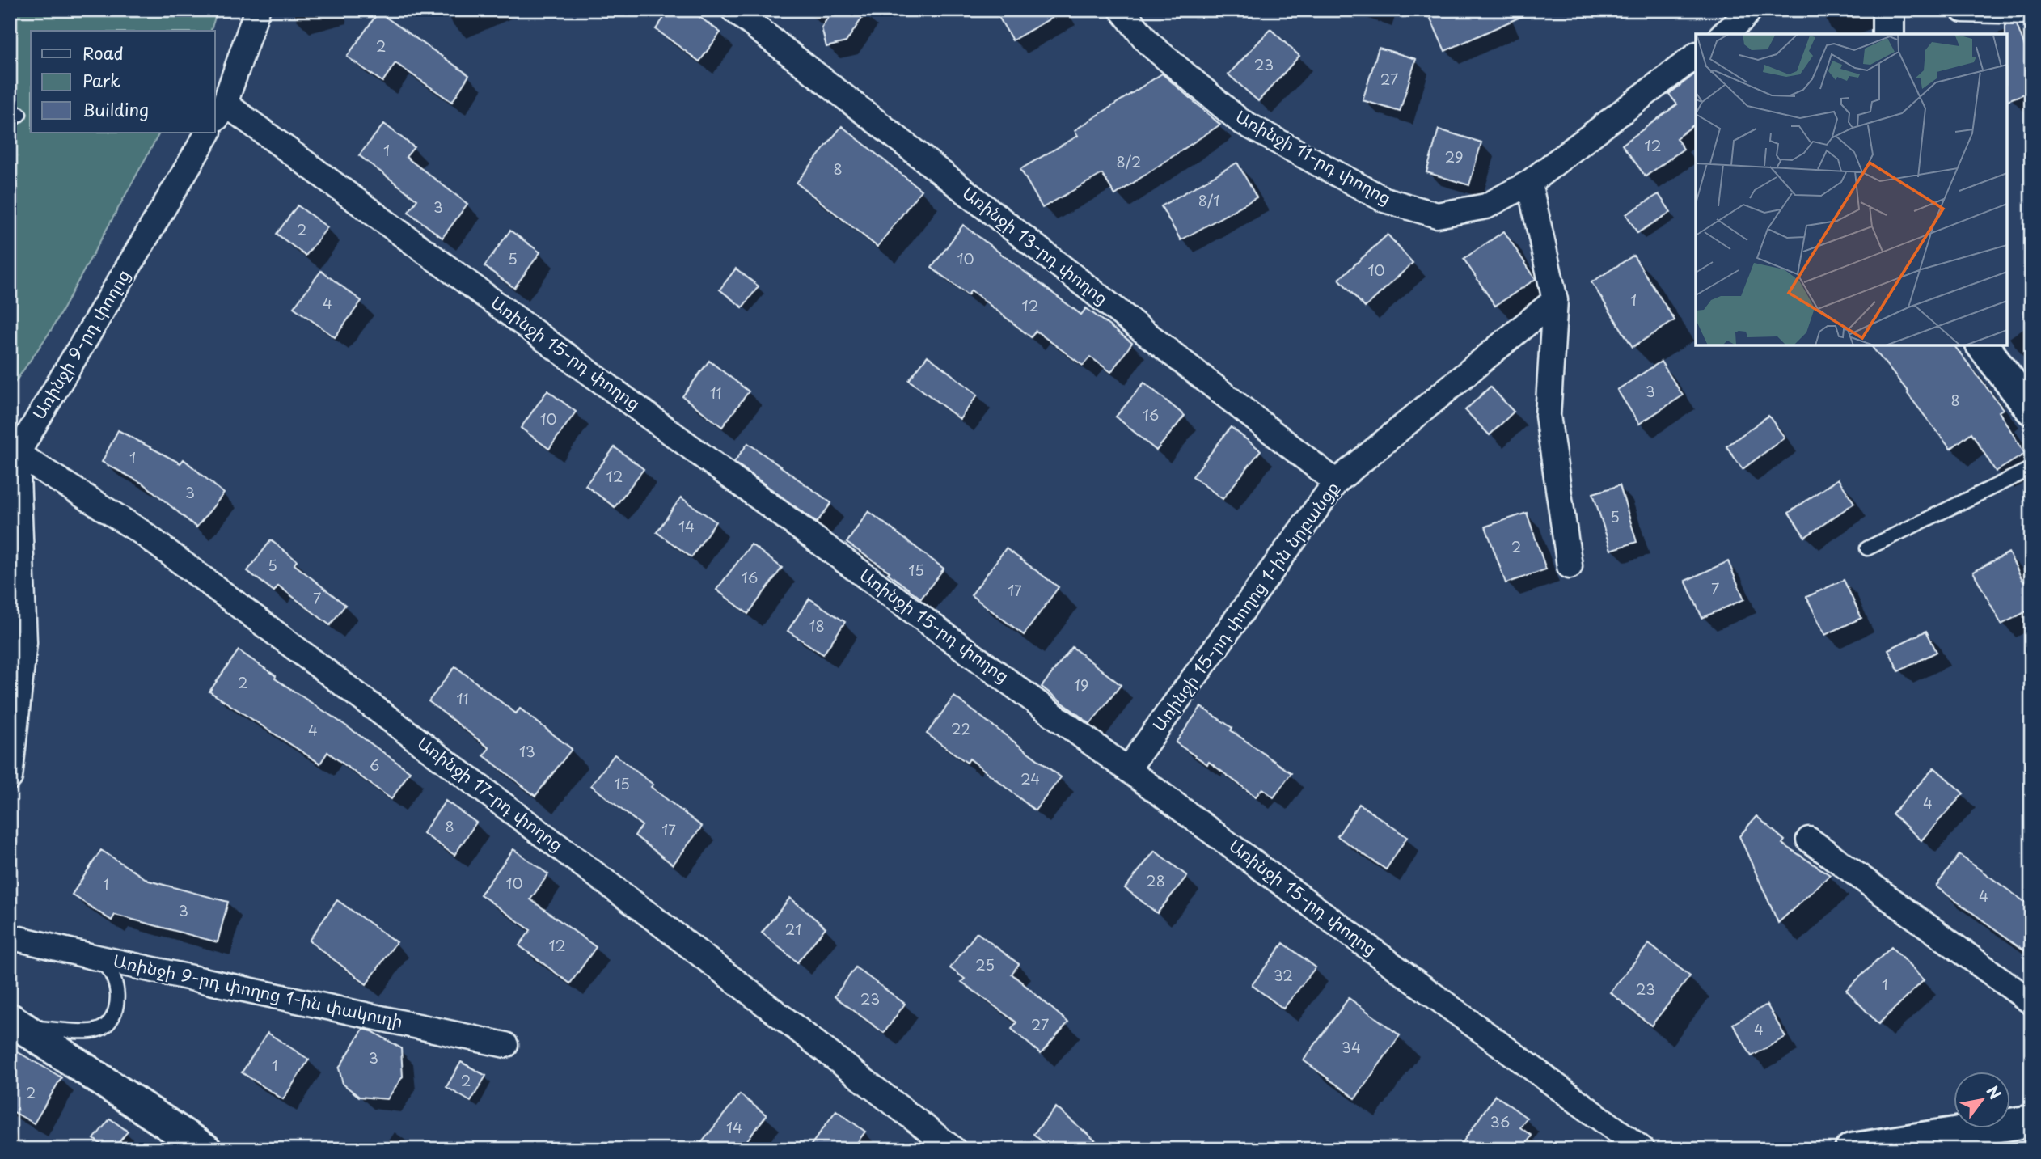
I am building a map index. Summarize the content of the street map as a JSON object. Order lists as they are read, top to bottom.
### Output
{
  "streets": {
    "street": [
      "Առինջի 11-րդ փողոց",
      "Առինջի 13-րդ փողոց",
      "Առինջի 9-րդ փողոց",
      "Առինջի 15-րդ փողոց",
      "Առինջի 15-րդ փողոց 1-ին նրբանցք",
      "Առինջի 17-րդ փողոց",
      "Առինջի 9-րդ փողոց 1-ին փակուղի"
    ]
  },
  "crossings": [
    ["Առինջի 13-րդ փողոց", "Առինջի 15-րդ փողոց 1-ին նրբանցք"],
    ["Առինջի 9-րդ փողոց", "Առինջի 17-րդ փողոց"],
    ["Առինջի 15-րդ փողոց", "Առինջի 15-րդ փողոց 1-ին նրբանցք"]
  ],
  "house_numbers": [
    "2",
    "23",
    "27",
    "12",
    "1",
    "29",
    "8/2",
    "8",
    "8/1",
    "3",
    "2",
    "5",
    "10",
    "10",
    "1",
    "4",
    "12",
    "3",
    "11",
    "8",
    "16",
    "10",
    "1",
    "12",
    "3",
    "5",
    "14",
    "2",
    "5",
    "15",
    "16",
    "7",
    "17",
    "7",
    "18",
    "2",
    "19",
    "11",
    "22",
    "4",
    "13",
    "6",
    "24",
    "15",
    "4",
    "8",
    "17",
    "28",
    "10",
    "1",
    "4",
    "3",
    "21",
    "12",
    "25",
    "32",
    "1",
    "23",
    "23",
    "27",
    "4",
    "34",
    "3",
    "1",
    "2",
    "2",
    "36",
    "14"
  ],
  "legend": ["Road", "Park", "Building"],
  "north": "top right"
}
